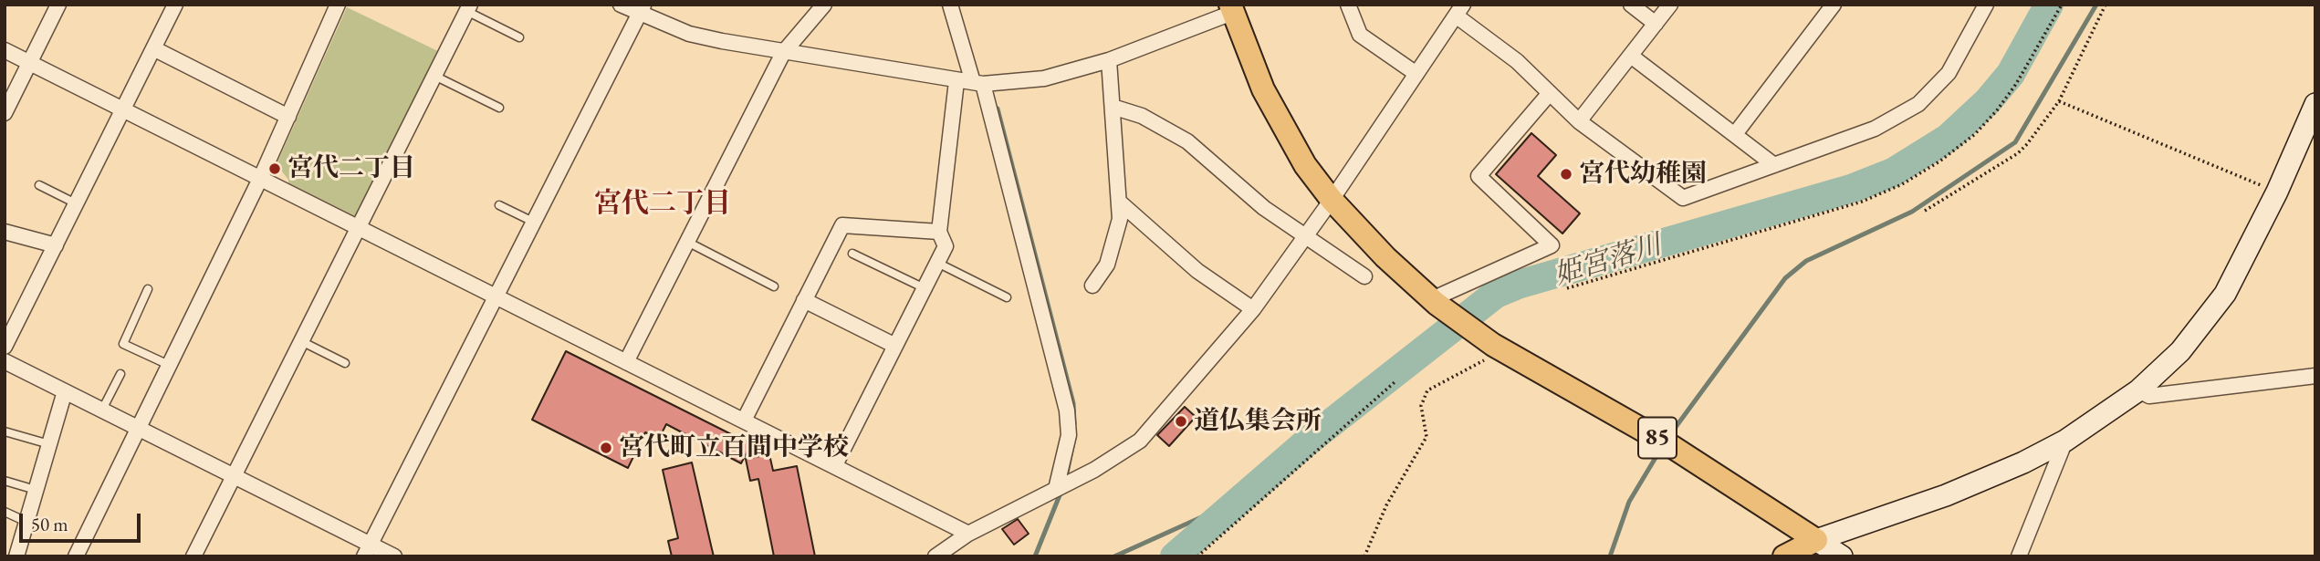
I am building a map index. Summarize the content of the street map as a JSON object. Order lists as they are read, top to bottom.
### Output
{
  "streets": {
    "main road": ["85"]
  },
  "districts": ["宮代二丁目"],
  "water": ["姫宮落川"],
  "places": [
    "宮代二丁目",
    "宮代幼稚園",
    "道仏集会所",
    "宮代町立百間中学校"
  ],
  "scale_bar": "50 m"
}
